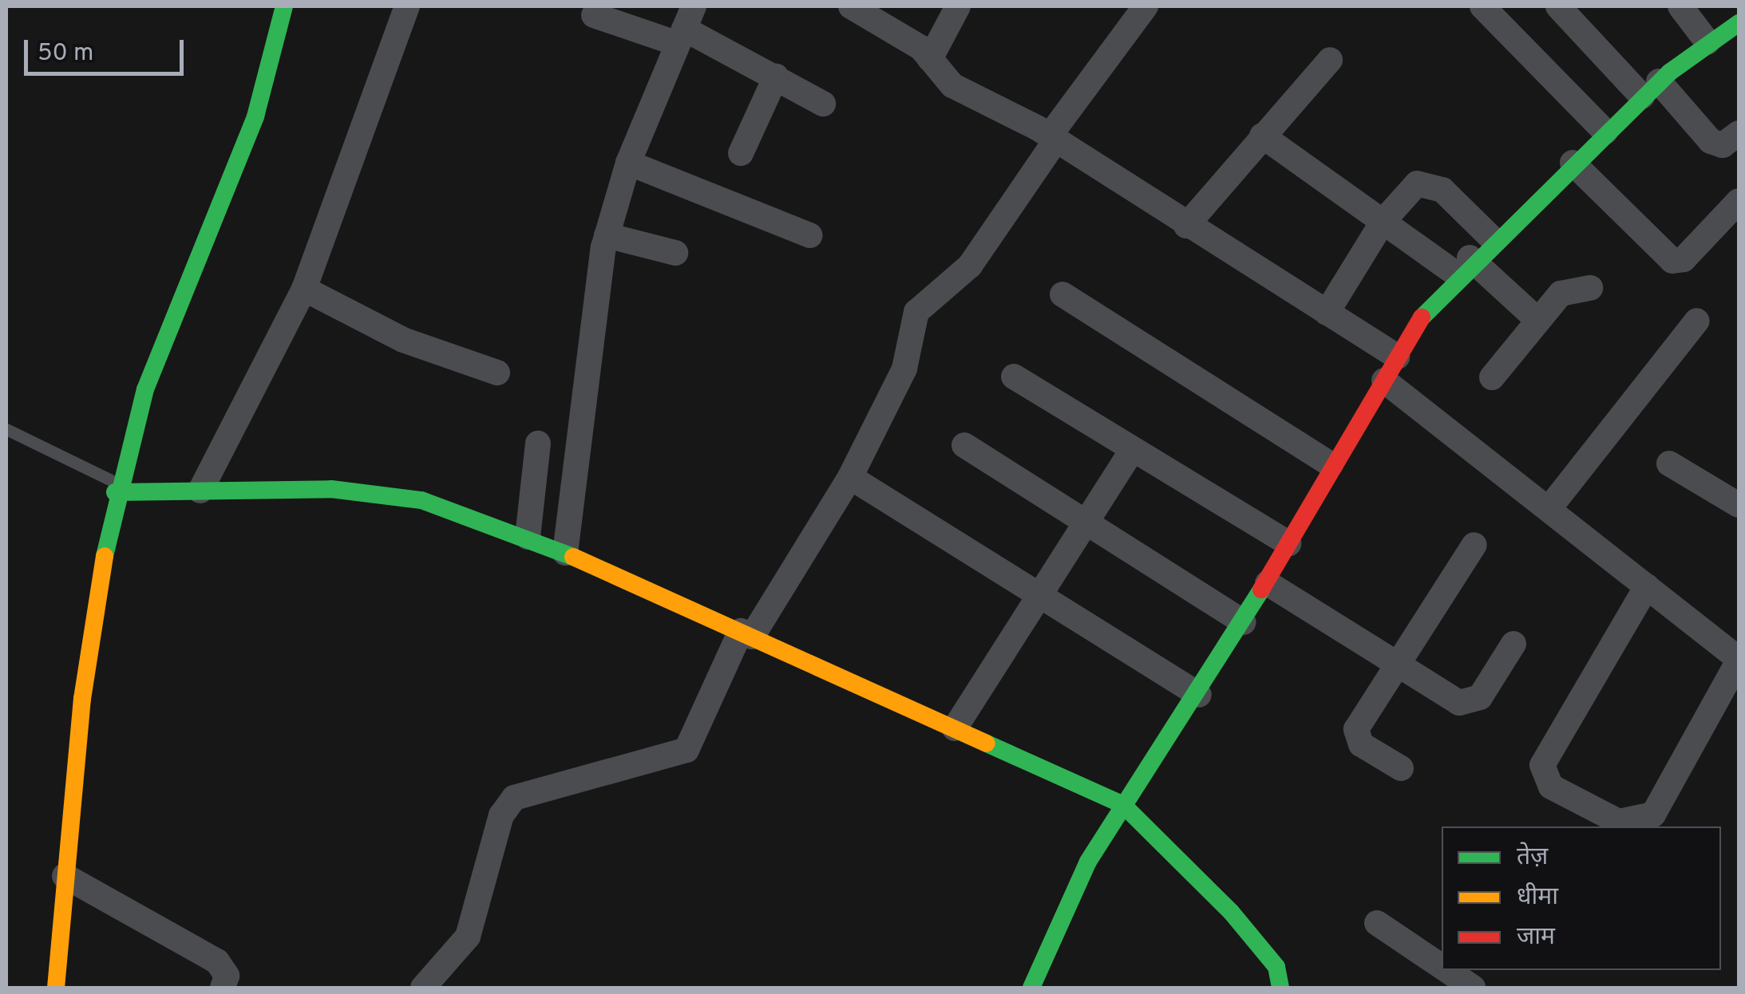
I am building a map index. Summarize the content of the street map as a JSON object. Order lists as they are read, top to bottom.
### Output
{
  "legend": ["तेज़", "धीमा", "जाम"],
  "scale_bar": "50 m"
}
